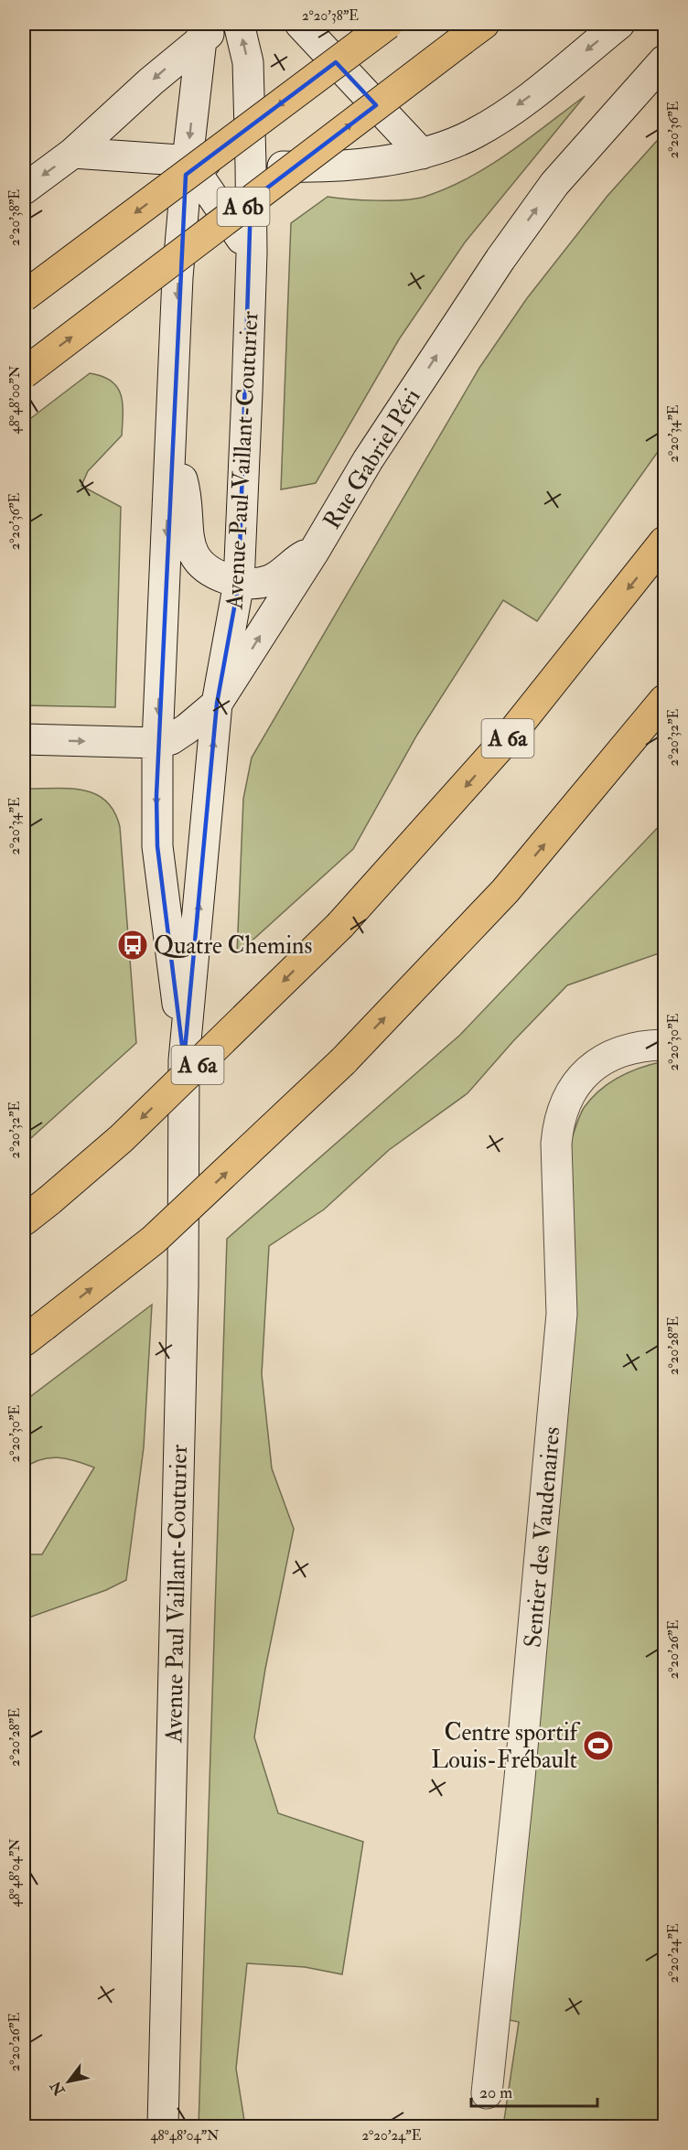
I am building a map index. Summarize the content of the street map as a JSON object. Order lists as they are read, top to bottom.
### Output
{
  "streets": {
    "highway": ["A 6b", "A 6a"],
    "main road": ["Rue Gabriel Péri", "Avenue Paul Vaillant-Couturier", "Sentier des Vaudenaires"]
  },
  "crossings": [
    ["Rue Gabriel Péri", "Avenue Paul Vaillant-Couturier"]
  ],
  "one_way": ["Rue Gabriel Péri"],
  "places": {
    "bus stop": ["Quatre Chemins"],
    "sports": ["Centre sportif Louis-Frébault"]
  },
  "scale_bar": "20 m",
  "north": "bottom left",
  "coordinates": [
    "2°20'38\"E",
    "2°20'36\"E",
    "48°48'00\"N",
    "2°20'34\"E",
    "2°20'32\"E",
    "2°20'30\"E",
    "2°20'28\"E",
    "2°20'26\"E",
    "48°48'04\"N",
    "2°20'24\"E"
  ]
}
